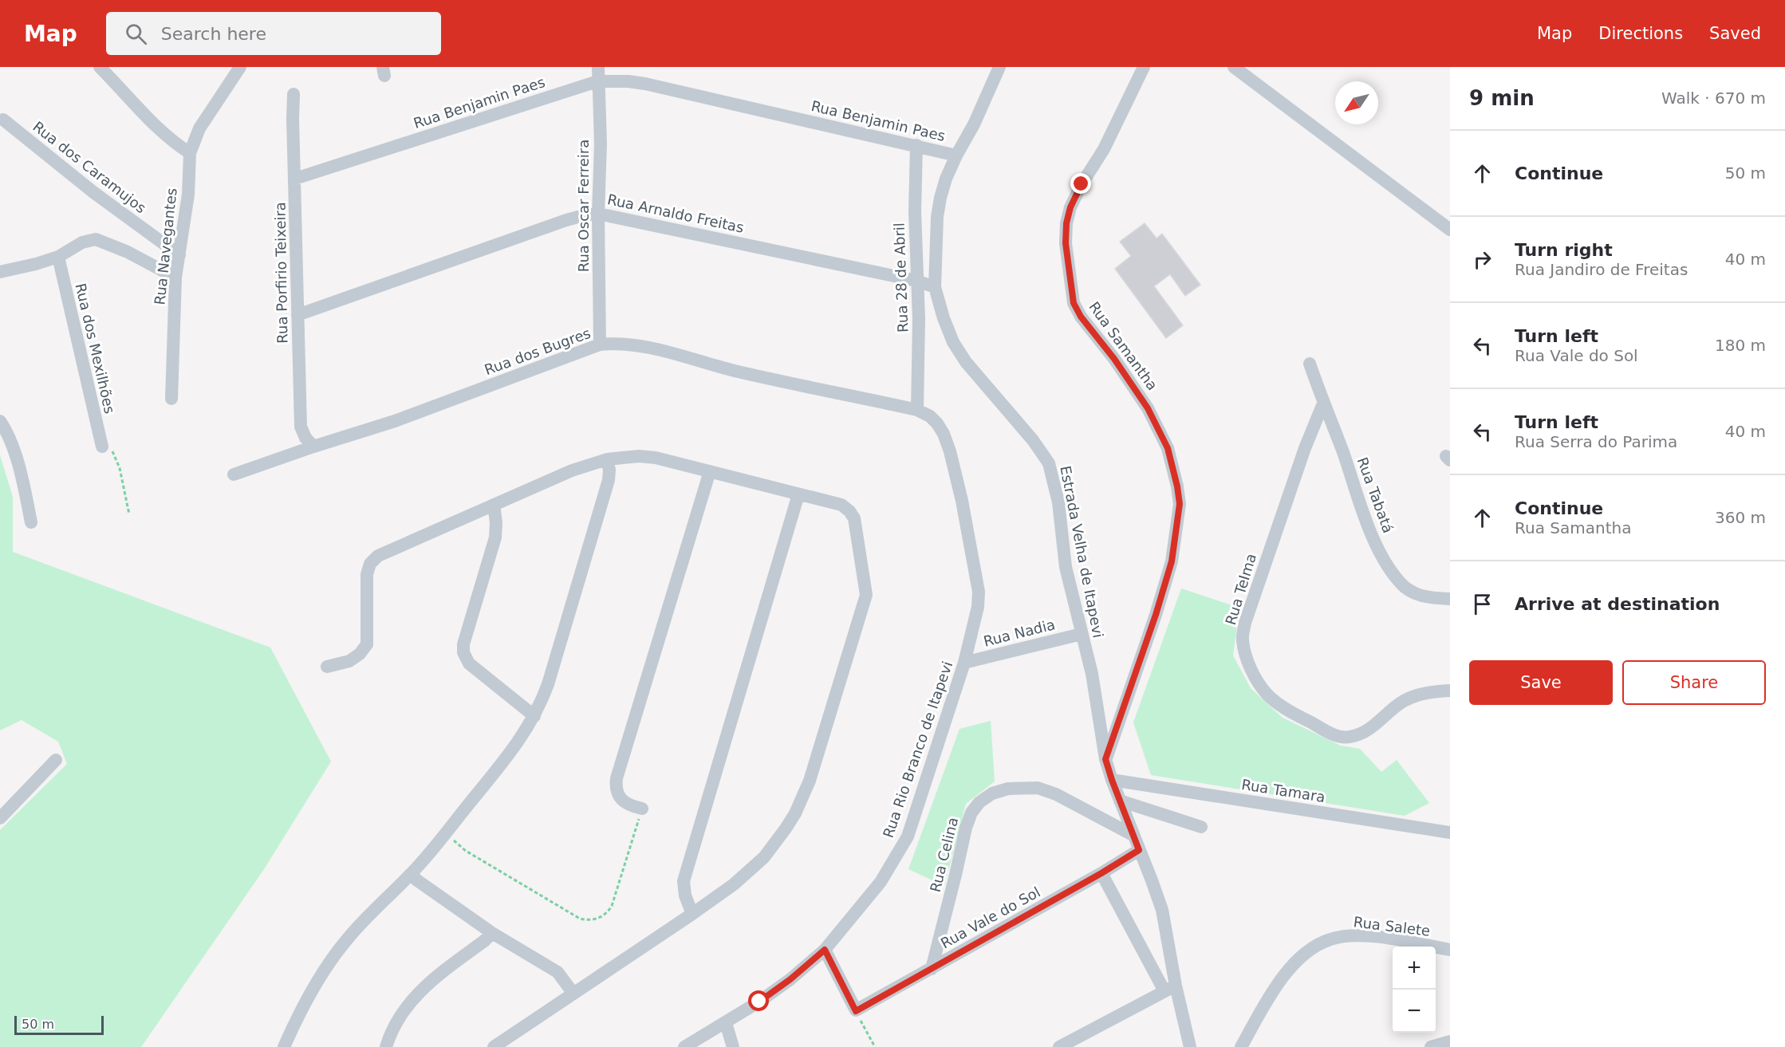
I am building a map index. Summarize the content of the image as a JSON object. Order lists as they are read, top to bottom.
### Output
{
  "streets": {
    "street": [
      "Rua Benjamin Paes",
      "Rua dos Caramujos",
      "Rua Oscar Ferreira",
      "Rua Arnaldo Freitas",
      "Rua Navegantes",
      "Rua Porfirio Teixeira",
      "Rua 28 de Abril",
      "Rua Samantha",
      "Rua dos Mexilhões",
      "Rua dos Bugres",
      "Rua Tabatá",
      "Estrada Velha de Itapevi",
      "Rua Telma",
      "Rua Nadia",
      "Rua Rio Branco de Itapevi",
      "Rua Tamara",
      "Rua Celina",
      "Rua Vale do Sol",
      "Rua Salete"
    ]
  },
  "crossings": [
    ["Rua Benjamin Paes", "Rua Oscar Ferreira"],
    ["Rua Benjamin Paes", "Rua Porfirio Teixeira"],
    ["Rua Benjamin Paes", "Rua 28 de Abril"],
    ["Rua Benjamin Paes", "Estrada Velha de Itapevi"],
    ["Rua dos Caramujos", "Rua Navegantes"],
    ["Rua Oscar Ferreira", "Rua Arnaldo Freitas"],
    ["Rua Oscar Ferreira", "Rua dos Bugres"],
    ["Rua Arnaldo Freitas", "Rua Porfirio Teixeira"],
    ["Rua Arnaldo Freitas", "Rua 28 de Abril"],
    ["Rua Arnaldo Freitas", "Estrada Velha de Itapevi"],
    ["Rua Porfirio Teixeira", "Rua dos Bugres"],
    ["Rua 28 de Abril", "Rua dos Bugres"],
    ["Rua 28 de Abril", "Rua Rio Branco de Itapevi"],
    ["Rua Samantha", "Estrada Velha de Itapevi"],
    ["Rua dos Bugres", "Rua Rio Branco de Itapevi"],
    ["Rua Tabatá", "Rua Telma"],
    ["Estrada Velha de Itapevi", "Rua Nadia"],
    ["Estrada Velha de Itapevi", "Rua Tamara"],
    ["Estrada Velha de Itapevi", "Rua Celina"],
    ["Estrada Velha de Itapevi", "Rua Vale do Sol"],
    ["Rua Nadia", "Rua Rio Branco de Itapevi"],
    ["Rua Celina", "Rua Vale do Sol"]
  ],
  "scale_bar": "50 m",
  "north": "bottom left",
  "page": {
    "header": "Map",
    "search": "Search here",
    "nav": ["Map", "Directions", "Saved"],
    "heading": ["9 min", "Walk · 670 m"],
    "list": [
      ["Continue", "50 m"],
      ["Turn right", "Rua Jandiro de Freitas", "40 m"],
      ["Turn left", "Rua Vale do Sol", "180 m"],
      ["Turn left", "Rua Serra do Parima", "40 m"],
      ["Continue", "Rua Samantha", "360 m"],
      "Arrive at destination"
    ],
    "buttons": ["Save", "Share"],
    "map_buttons": ["+", "−"],
    "scale": "50 m"
  }
}
